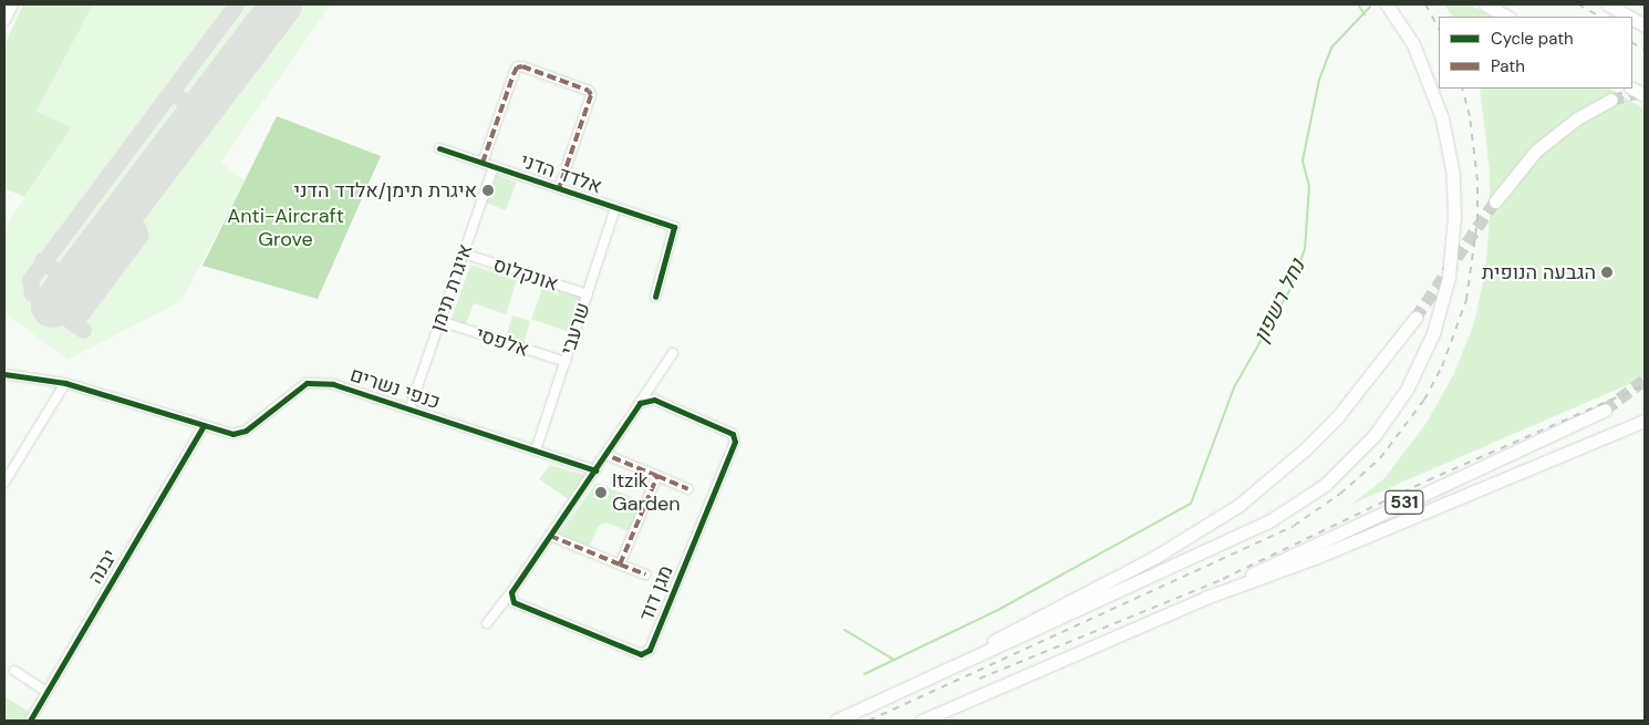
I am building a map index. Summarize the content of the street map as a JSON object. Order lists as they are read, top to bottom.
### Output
{
  "streets": {
    "highway": ["531"],
    "street": [
      "אלדד הדני",
      "אונקלוס",
      "איגרת תימן",
      "שרעבי",
      "אלפסי",
      "כנפי נשרים",
      "יבנה",
      "מגן דוד"
    ]
  },
  "crossings": [
    ["אלדד הדני", "איגרת תימן"],
    ["אלדד הדני", "שרעבי"],
    ["אונקלוס", "איגרת תימן"],
    ["אונקלוס", "שרעבי"],
    ["איגרת תימן", "אלפסי"],
    ["איגרת תימן", "כנפי נשרים"],
    ["שרעבי", "אלפסי"],
    ["שרעבי", "כנפי נשרים"],
    ["כנפי נשרים", "יבנה"]
  ],
  "water": ["נחל רשפון"],
  "parks": ["Anti-Aircraft Grove"],
  "places": ["איגרת תימן/אלדד הדני", "הגבעה הנופית", "Itzik Garden"],
  "legend": ["Cycle path", "Path"]
}
